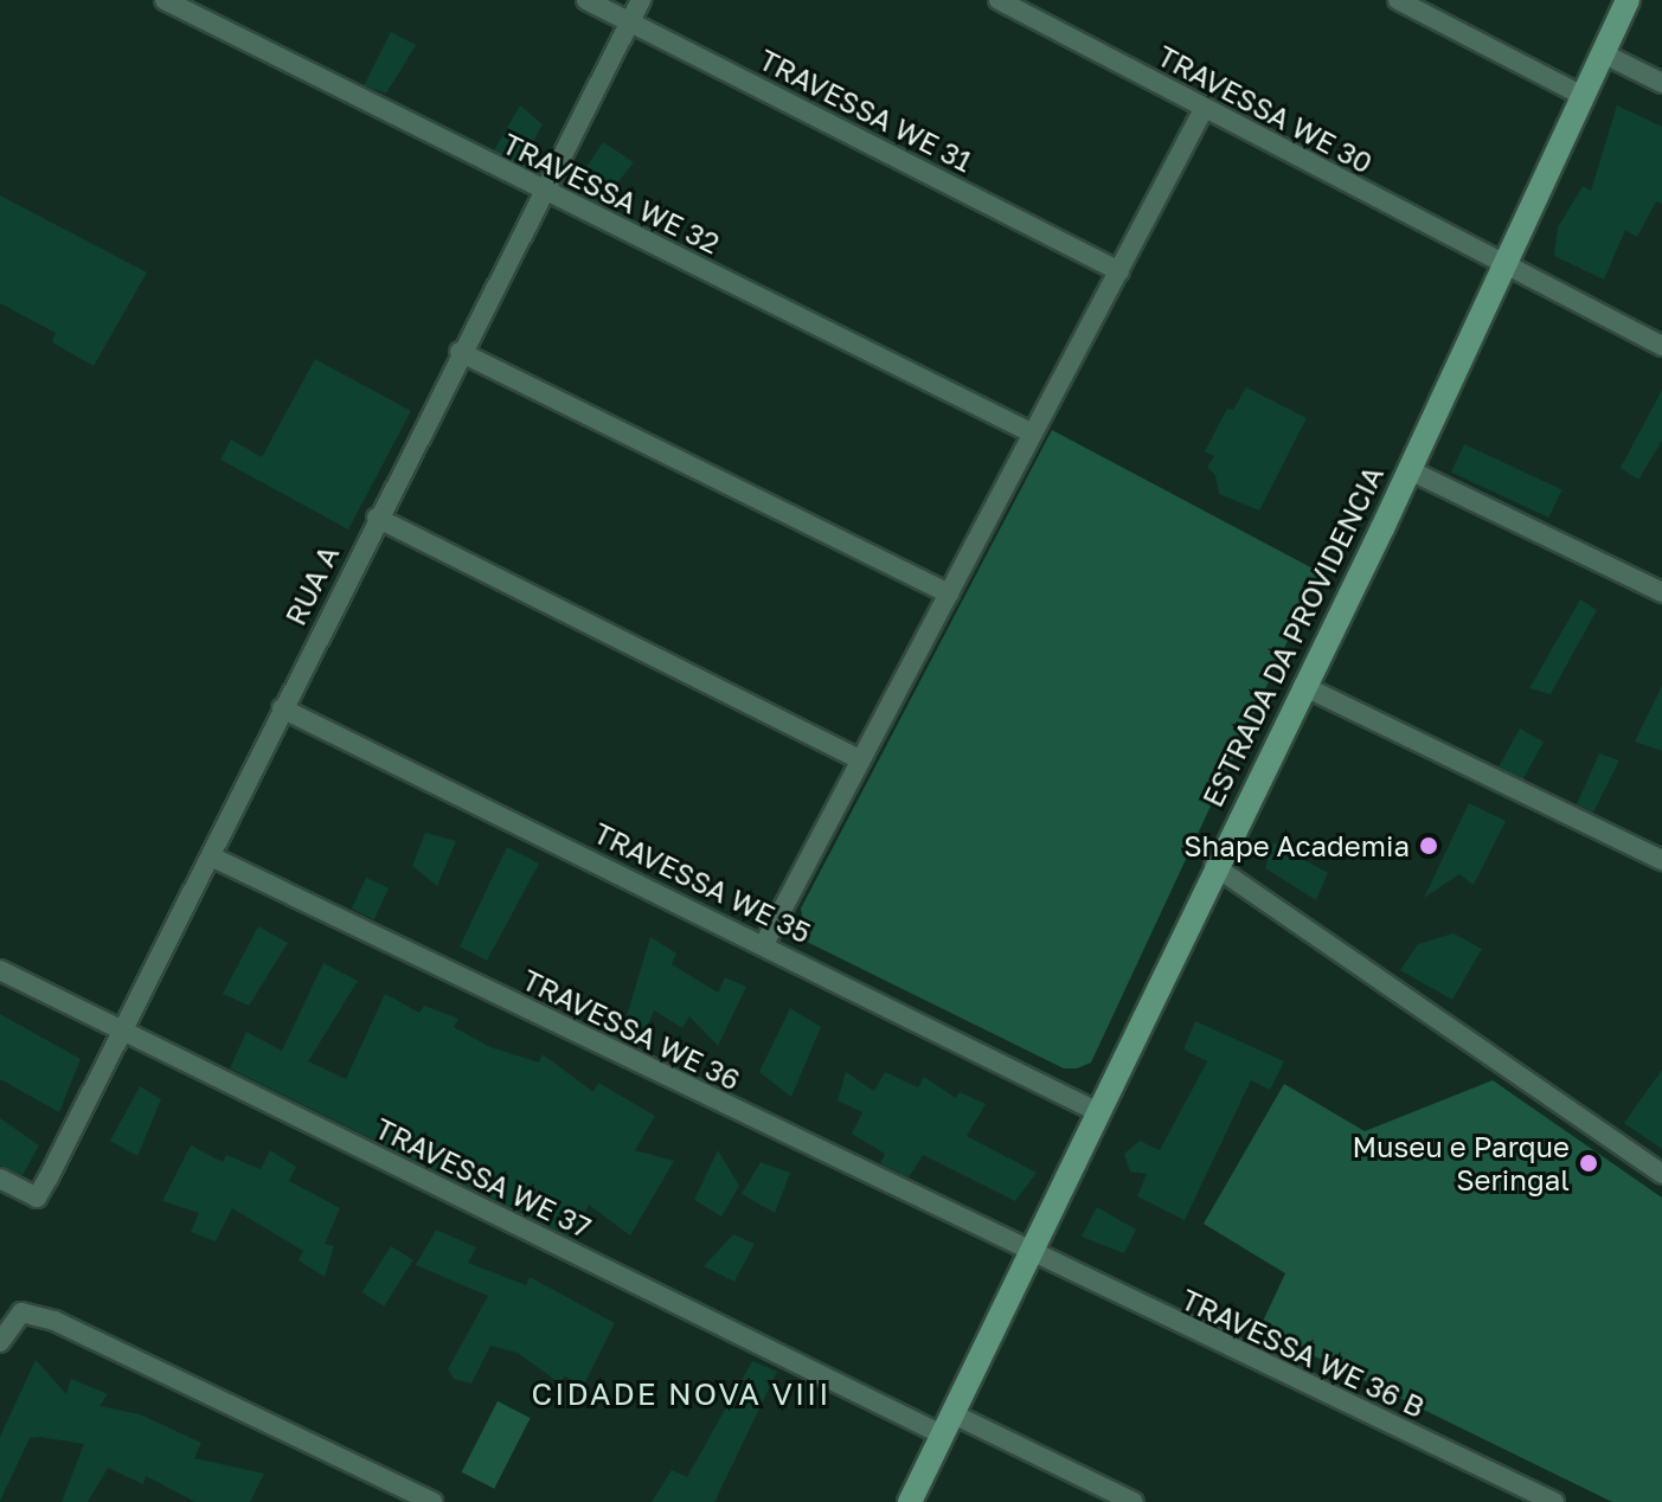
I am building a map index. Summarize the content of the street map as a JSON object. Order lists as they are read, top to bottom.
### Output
{
  "streets": {
    "main road": ["ESTRADA DA PROVIDENCIA"],
    "street": [
      "TRAVESSA WE 30",
      "TRAVESSA WE 31",
      "TRAVESSA WE 32",
      "RUA A",
      "TRAVESSA WE 35",
      "TRAVESSA WE 36",
      "TRAVESSA WE 37",
      "TRAVESSA WE 36 B"
    ]
  },
  "crossings": [
    ["TRAVESSA WE 30", "ESTRADA DA PROVIDENCIA"],
    ["TRAVESSA WE 31", "RUA A"],
    ["TRAVESSA WE 32", "RUA A"],
    ["RUA A", "TRAVESSA WE 35"],
    ["RUA A", "TRAVESSA WE 36"],
    ["RUA A", "TRAVESSA WE 37"],
    ["ESTRADA DA PROVIDENCIA", "TRAVESSA WE 35"],
    ["ESTRADA DA PROVIDENCIA", "TRAVESSA WE 36"],
    ["ESTRADA DA PROVIDENCIA", "TRAVESSA WE 37"],
    ["ESTRADA DA PROVIDENCIA", "TRAVESSA WE 36 B"],
    ["TRAVESSA WE 36", "TRAVESSA WE 36 B"]
  ],
  "districts": ["CIDADE NOVA VIII"],
  "places": ["Shape Academia", "Museu e Parque Seringal"]
}
